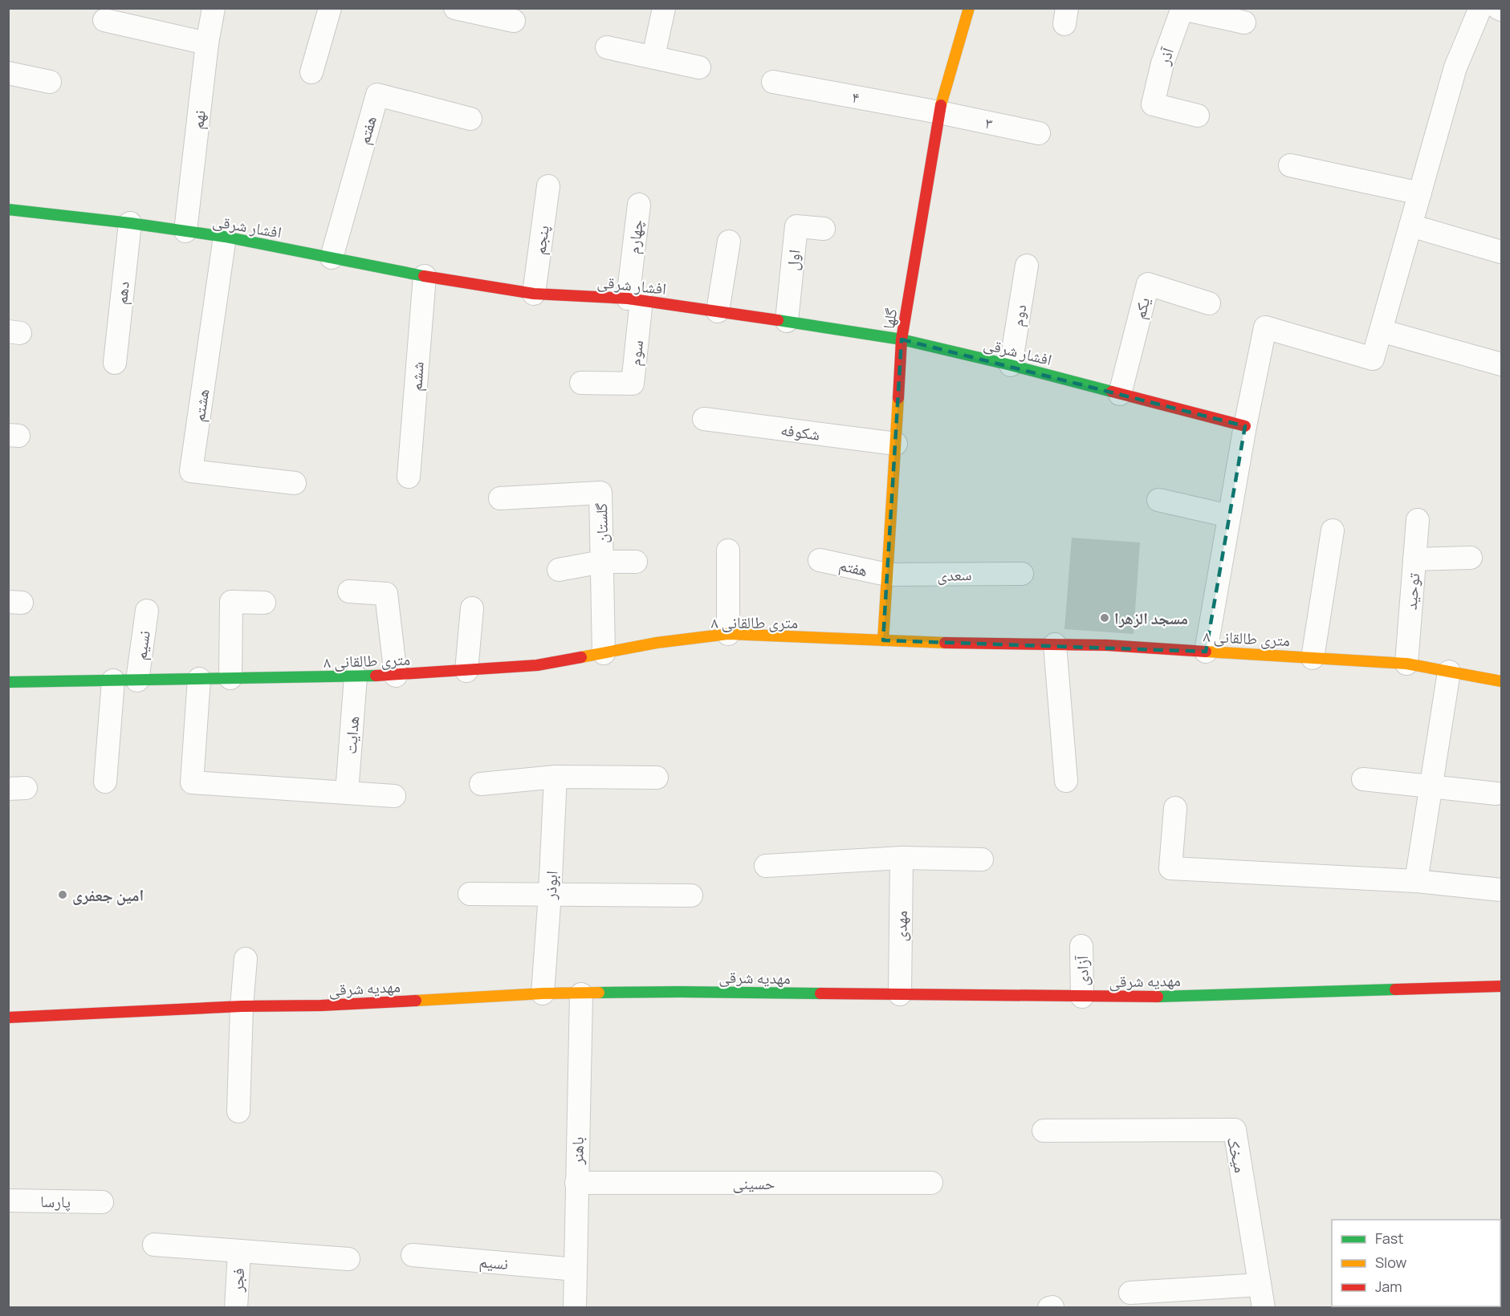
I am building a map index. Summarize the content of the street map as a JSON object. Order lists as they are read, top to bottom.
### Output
{
  "streets": {
    "street": [
      "آذر",
      "۴",
      "نهم",
      "۳",
      "هفتم",
      "افشار شرقی",
      "چهارم",
      "پنجم",
      "اول",
      "دهم",
      "یکم",
      "دوم",
      "گلها",
      "سوم",
      "ششم",
      "هشتم",
      "شکوفه",
      "گلستان",
      "سعدی",
      "توحید",
      "۸ متری طالقانی",
      "نسیم",
      "هدایت",
      "ابوذر",
      "مهدی",
      "آزادی",
      "مهدیه شرقی",
      "باهنر",
      "میخک",
      "حسینی",
      "پارسا",
      "فجر"
    ]
  },
  "crossings": [
    ["۴", "۳"],
    ["۴", "گلها"],
    ["نهم", "افشار شرقی"],
    ["۳", "گلها"],
    ["هفتم", "افشار شرقی"],
    ["هفتم", "گلها"],
    ["هفتم", "سعدی"],
    ["افشار شرقی", "چهارم"],
    ["افشار شرقی", "پنجم"],
    ["افشار شرقی", "اول"],
    ["افشار شرقی", "دهم"],
    ["افشار شرقی", "یکم"],
    ["افشار شرقی", "دوم"],
    ["افشار شرقی", "گلها"],
    ["افشار شرقی", "سوم"],
    ["افشار شرقی", "ششم"],
    ["افشار شرقی", "هشتم"],
    ["چهارم", "سوم"],
    ["گلها", "شکوفه"],
    ["گلها", "سعدی"],
    ["گلها", "۸ متری طالقانی"],
    ["گلستان", "۸ متری طالقانی"],
    ["توحید", "۸ متری طالقانی"],
    ["۸ متری طالقانی", "نسیم"],
    ["۸ متری طالقانی", "هدایت"],
    ["نسیم", "باهنر"],
    ["ابوذر", "مهدیه شرقی"],
    ["مهدی", "مهدیه شرقی"],
    ["آزادی", "مهدیه شرقی"],
    ["مهدیه شرقی", "باهنر"],
    ["باهنر", "حسینی"]
  ],
  "places": ["مسجد الزهرا", "امین جعفری"],
  "legend": ["Fast", "Slow", "Jam"]
}
